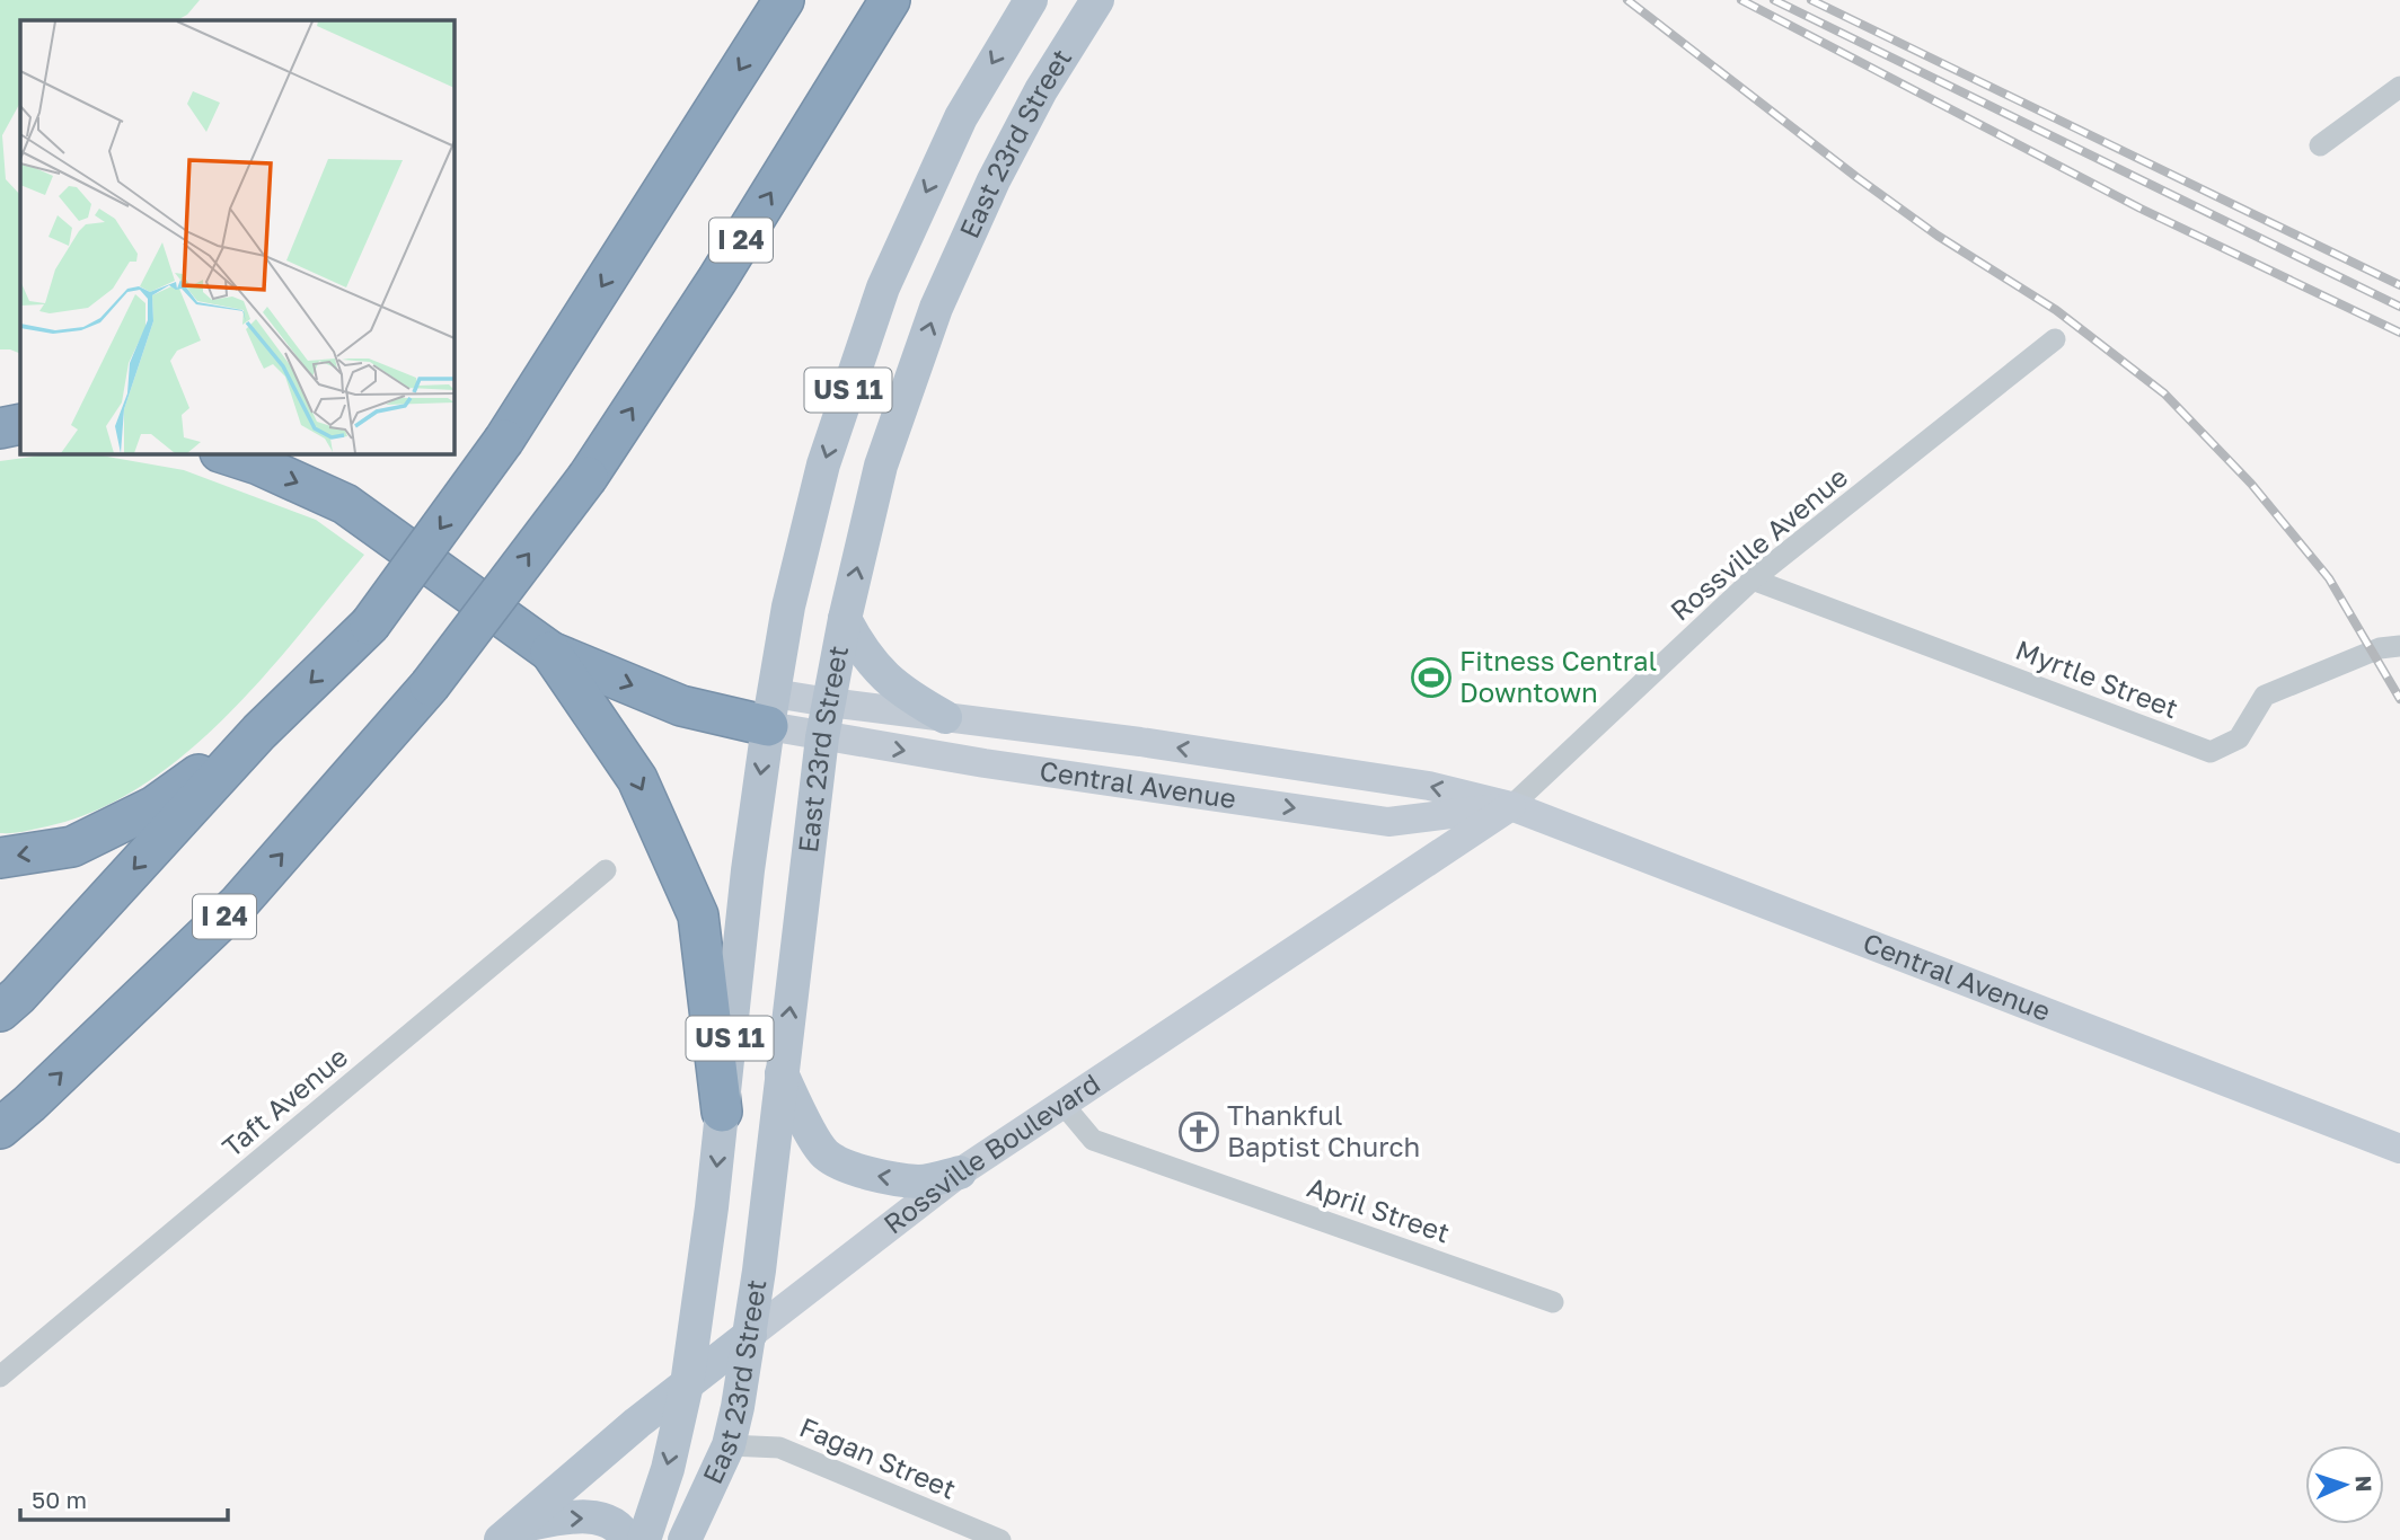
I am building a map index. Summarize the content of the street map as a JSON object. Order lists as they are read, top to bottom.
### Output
{
  "streets": {
    "highway": ["I 24"],
    "main road": [
      "East 23rd Street",
      "US 11",
      "Central Avenue",
      "Rossville Boulevard"
    ],
    "street": [
      "Rossville Avenue",
      "Myrtle Street",
      "Taft Avenue",
      "April Street",
      "Fagan Street"
    ]
  },
  "crossings": [
    ["East 23rd Street", "Central Avenue"],
    ["East 23rd Street", "Rossville Boulevard"],
    ["East 23rd Street", "Fagan Street"],
    ["Rossville Avenue", "Myrtle Street"],
    ["Rossville Avenue", "Central Avenue"],
    ["Rossville Avenue", "Rossville Boulevard"],
    ["Central Avenue", "Rossville Boulevard"],
    ["Rossville Boulevard", "April Street"]
  ],
  "places": {
    "sports": ["Fitness Central Downtown"],
    "church": ["Thankful Baptist Church"]
  },
  "scale_bar": "50 m",
  "north": "right"
}
